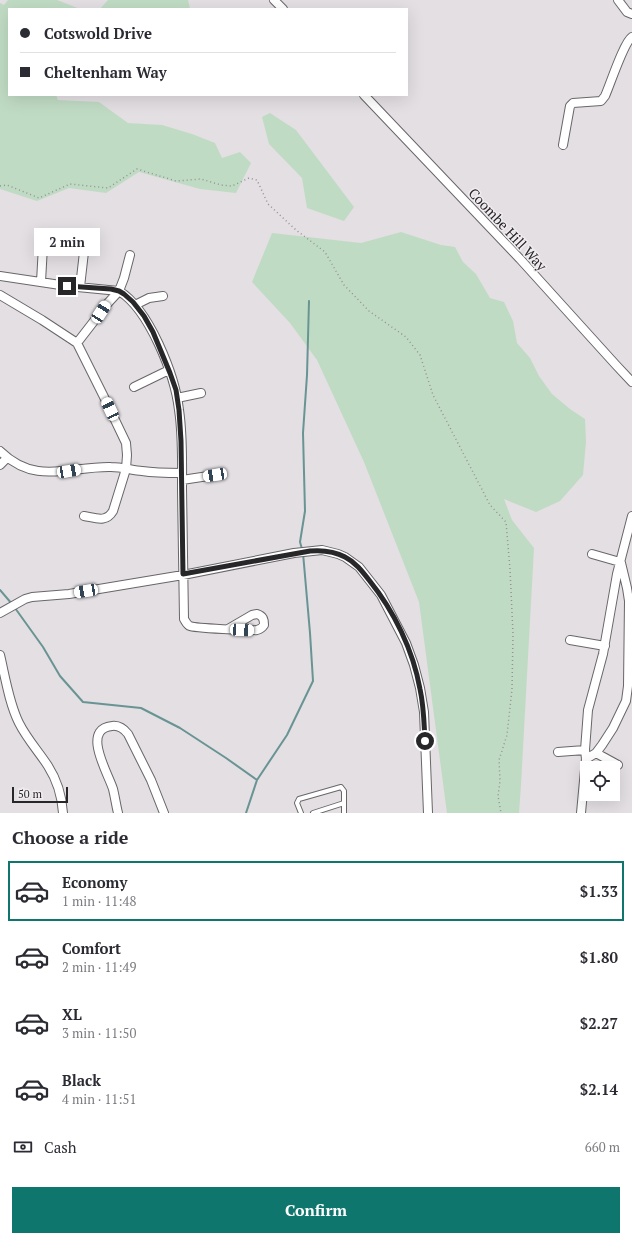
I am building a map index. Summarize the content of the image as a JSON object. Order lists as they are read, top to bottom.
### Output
{
  "streets": {
    "street": ["Coombe Hill Way"]
  },
  "scale_bar": "50 m",
  "page": {
    "banner": ["Cotswold Drive", "Cheltenham Way"],
    "bubble": "2 min",
    "scale": "50 m",
    "heading": "Choose a ride",
    "list": [
      {
        "name": "Economy",
        "note": "1 min · 11:48",
        "value": "$1.33"
      },
      {
        "name": "Comfort",
        "note": "2 min · 11:49",
        "value": "$1.80"
      },
      {
        "name": "XL",
        "note": "3 min · 11:50",
        "value": "$2.27"
      },
      {
        "name": "Black",
        "note": "4 min · 11:51",
        "value": "$2.14"
      }
    ],
    "pay": ["Cash", "660 m"],
    "buttons": "Confirm"
  }
}
